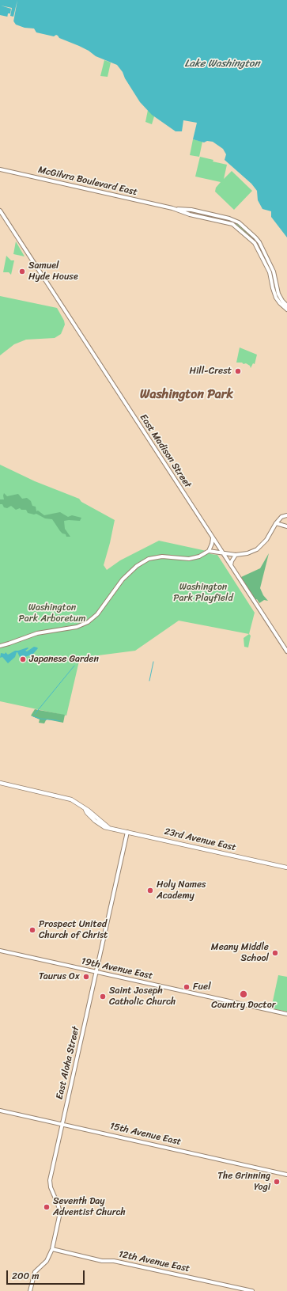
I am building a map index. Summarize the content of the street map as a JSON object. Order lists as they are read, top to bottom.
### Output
{
  "streets": {
    "main road": ["23rd Avenue East"],
    "street": [
      "McGilvra Boulevard East",
      "East Madison Street",
      "19th Avenue East",
      "East Aloha Street",
      "15th Avenue East",
      "12th Avenue East"
    ]
  },
  "crossings": [
    ["23rd Avenue East", "East Aloha Street"],
    ["19th Avenue East", "East Aloha Street"],
    ["East Aloha Street", "15th Avenue East"],
    ["East Aloha Street", "12th Avenue East"]
  ],
  "districts": ["Washington Park"],
  "water": ["Lake Washington"],
  "parks": ["Washington Park Playfield", "Washington Park Arboretum"],
  "places": [
    "Samuel Hyde House",
    "Hill-Crest",
    "Japanese Garden",
    "Holy Names Academy",
    "Prospect United Church of Christ",
    "Meany Middle School",
    "Taurus Ox",
    "Fuel",
    "Country Doctor",
    "Saint Joseph Catholic Church",
    "The Grinning Yogi",
    "Seventh Day Adventist Church"
  ],
  "scale_bar": "200 m"
}
